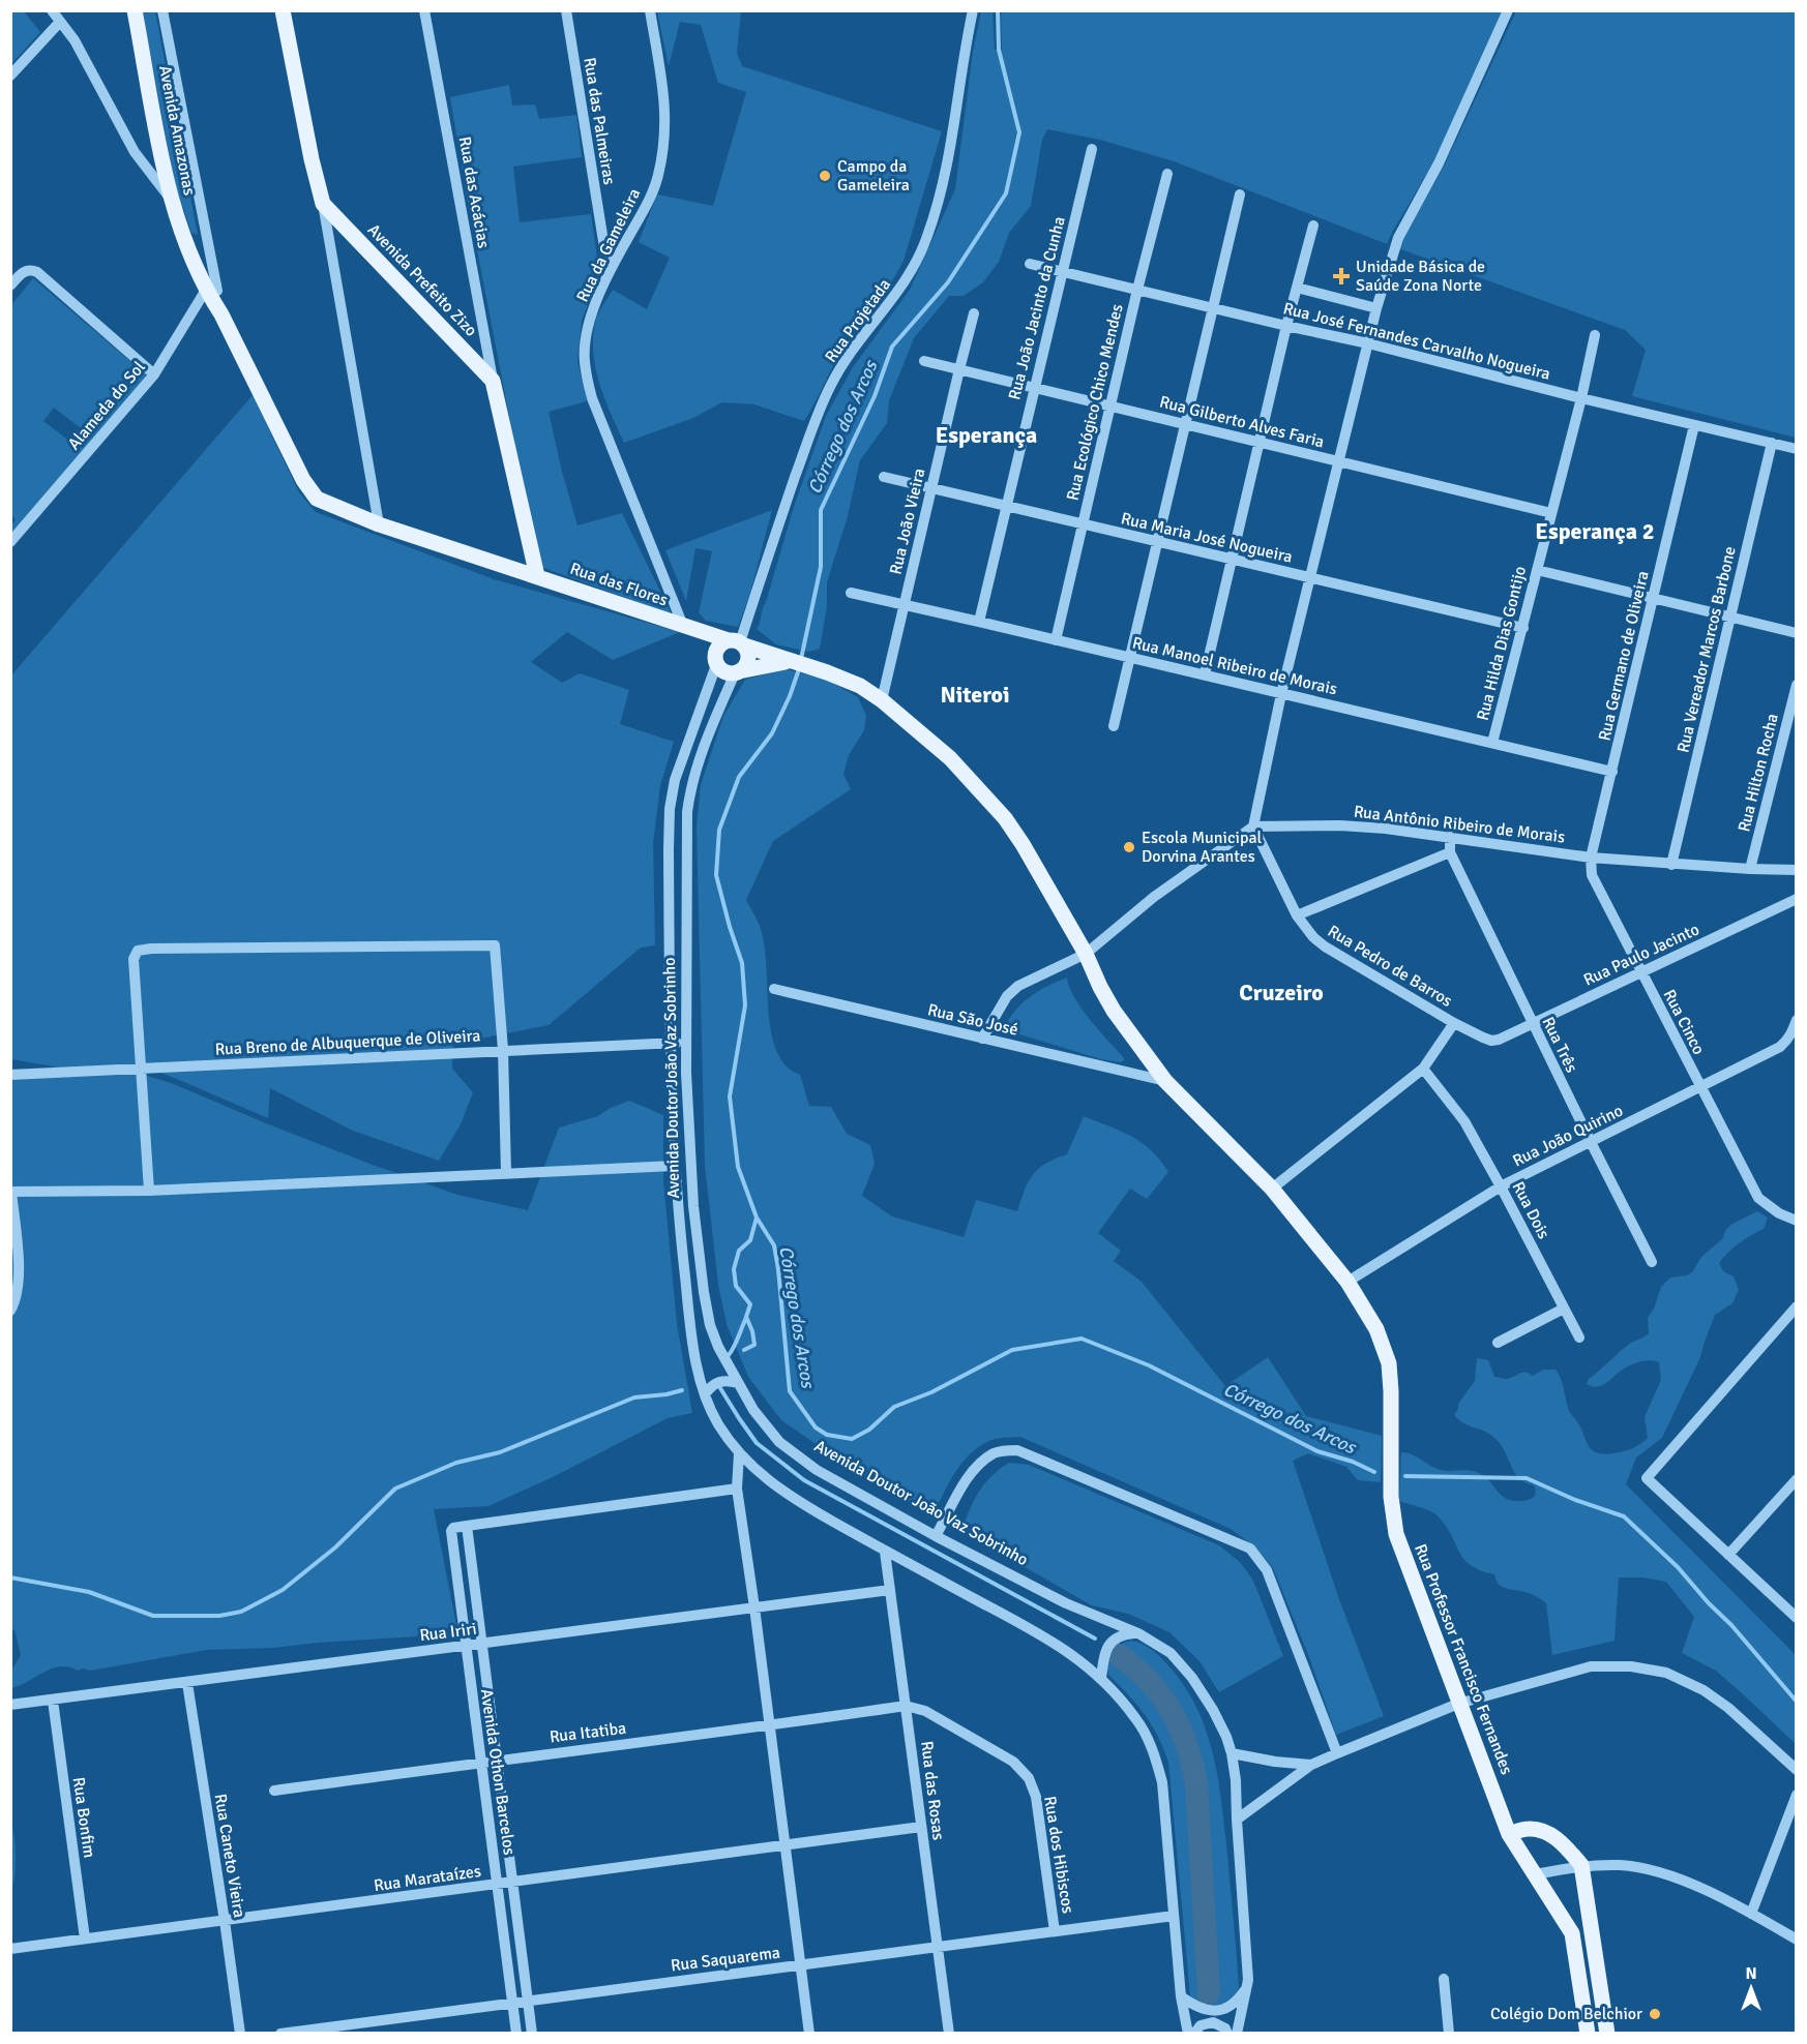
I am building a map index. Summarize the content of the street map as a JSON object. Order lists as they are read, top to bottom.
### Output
{
  "streets": {
    "main road": [
      "Avenida Amazonas",
      "Avenida Prefeito Zizo",
      "Rua das Flores",
      "Rua Professor Francisco Fernandes"
    ],
    "street": [
      "Rua das Palmeiras",
      "Rua das Acácias",
      "Rua da Gameleira",
      "Rua João Jacinto da Cunha",
      "Rua Projetada",
      "Rua José Fernandes Carvalho Nogueira",
      "Rua Ecológico Chico Mendes",
      "Alameda do Sol",
      "Rua Gilberto Alves Faria",
      "Rua João Vieira",
      "Rua Maria José Nogueira",
      "Rua Hilda Dias Gontijo",
      "Rua Vereador Marcos Barbone",
      "Rua Germano de Oliveira",
      "Rua Manoel Ribeiro de Morais",
      "Rua Hilton Rocha",
      "Rua Antônio Ribeiro de Morais",
      "Rua Paulo Jacinto",
      "Rua Pedro de Barros",
      "Rua São José",
      "Rua Cinco",
      "Rua Breno de Albuquerque de Oliveira",
      "Rua Três",
      "Avenida Doutor João Vaz Sobrinho",
      "Rua João Quirino",
      "Rua Dois",
      "Rua Iriri",
      "Rua Itatiba",
      "Avenida Othon Barcelos",
      "Rua das Rosas",
      "Rua Bonfim",
      "Rua dos Hibiscos",
      "Rua Caneto Vieira",
      "Rua Marataízes",
      "Rua Saquarema"
    ]
  },
  "crossings": [
    ["Rua das Palmeiras", "Rua da Gameleira"],
    ["Avenida Amazonas", "Alameda do Sol"],
    ["Avenida Amazonas", "Rua das Flores"],
    ["Rua das Acácias", "Avenida Prefeito Zizo"],
    ["Rua da Gameleira", "Rua das Flores"],
    ["Rua João Jacinto da Cunha", "Rua José Fernandes Carvalho Nogueira"],
    ["Rua João Jacinto da Cunha", "Rua Gilberto Alves Faria"],
    ["Rua João Jacinto da Cunha", "Rua Maria José Nogueira"],
    ["Rua João Jacinto da Cunha", "Rua Manoel Ribeiro de Morais"],
    ["Rua Projetada", "Avenida Doutor João Vaz Sobrinho"],
    ["Rua José Fernandes Carvalho Nogueira", "Rua Ecológico Chico Mendes"],
    ["Rua José Fernandes Carvalho Nogueira", "Rua Hilda Dias Gontijo"],
    ["Rua José Fernandes Carvalho Nogueira", "Rua Vereador Marcos Barbone"],
    ["Rua José Fernandes Carvalho Nogueira", "Rua Germano de Oliveira"],
    ["Rua Ecológico Chico Mendes", "Rua Gilberto Alves Faria"],
    ["Rua Ecológico Chico Mendes", "Rua Maria José Nogueira"],
    ["Rua Ecológico Chico Mendes", "Rua Manoel Ribeiro de Morais"],
    ["Alameda do Sol", "Rua das Flores"],
    ["Rua Gilberto Alves Faria", "Rua João Vieira"],
    ["Rua Gilberto Alves Faria", "Rua Hilda Dias Gontijo"],
    ["Rua João Vieira", "Rua Maria José Nogueira"],
    ["Rua João Vieira", "Rua Manoel Ribeiro de Morais"],
    ["Rua Maria José Nogueira", "Rua Hilda Dias Gontijo"],
    ["Rua Hilda Dias Gontijo", "Rua Manoel Ribeiro de Morais"],
    ["Rua Vereador Marcos Barbone", "Rua Antônio Ribeiro de Morais"],
    ["Rua Germano de Oliveira", "Rua Manoel Ribeiro de Morais"],
    ["Rua Germano de Oliveira", "Rua Antônio Ribeiro de Morais"],
    ["Rua Germano de Oliveira", "Rua Cinco"],
    ["Rua Hilton Rocha", "Rua Antônio Ribeiro de Morais"],
    ["Rua Antônio Ribeiro de Morais", "Rua Pedro de Barros"],
    ["Rua Antônio Ribeiro de Morais", "Rua Cinco"],
    ["Rua Antônio Ribeiro de Morais", "Rua Três"],
    ["Rua Paulo Jacinto", "Rua Pedro de Barros"],
    ["Rua Paulo Jacinto", "Rua Cinco"],
    ["Rua Paulo Jacinto", "Rua Três"],
    ["Rua Cinco", "Rua João Quirino"],
    ["Rua Breno de Albuquerque de Oliveira", "Avenida Doutor João Vaz Sobrinho"],
    ["Rua Três", "Rua João Quirino"],
    ["Avenida Doutor João Vaz Sobrinho", "Rua das Rosas"],
    ["Avenida Doutor João Vaz Sobrinho", "Rua Saquarema"],
    ["Rua João Quirino", "Rua Dois"],
    ["Rua João Quirino", "Rua Professor Francisco Fernandes"],
    ["Rua Iriri", "Avenida Othon Barcelos"],
    ["Rua Iriri", "Rua das Rosas"],
    ["Rua Iriri", "Rua Bonfim"],
    ["Rua Iriri", "Rua Caneto Vieira"],
    ["Rua Itatiba", "Avenida Othon Barcelos"],
    ["Rua Itatiba", "Rua das Rosas"],
    ["Rua Itatiba", "Rua dos Hibiscos"],
    ["Avenida Othon Barcelos", "Rua Marataízes"],
    ["Avenida Othon Barcelos", "Rua Saquarema"],
    ["Rua das Rosas", "Rua dos Hibiscos"],
    ["Rua das Rosas", "Rua Marataízes"],
    ["Rua das Rosas", "Rua Saquarema"],
    ["Rua Bonfim", "Rua Marataízes"],
    ["Rua dos Hibiscos", "Rua Saquarema"],
    ["Rua Caneto Vieira", "Rua Marataízes"]
  ],
  "districts": [
    "Esperança",
    "Esperança 2",
    "Niteroi",
    "Cruzeiro"
  ],
  "water": ["Córrego dos Arcos"],
  "places": {
    "other": ["Campo da Gameleira", "Escola Municipal Dorvina Arantes", "Colégio Dom Belchior"],
    "health": ["Unidade Básica de Saúde Zona Norte"]
  },
  "north": "top"
}
